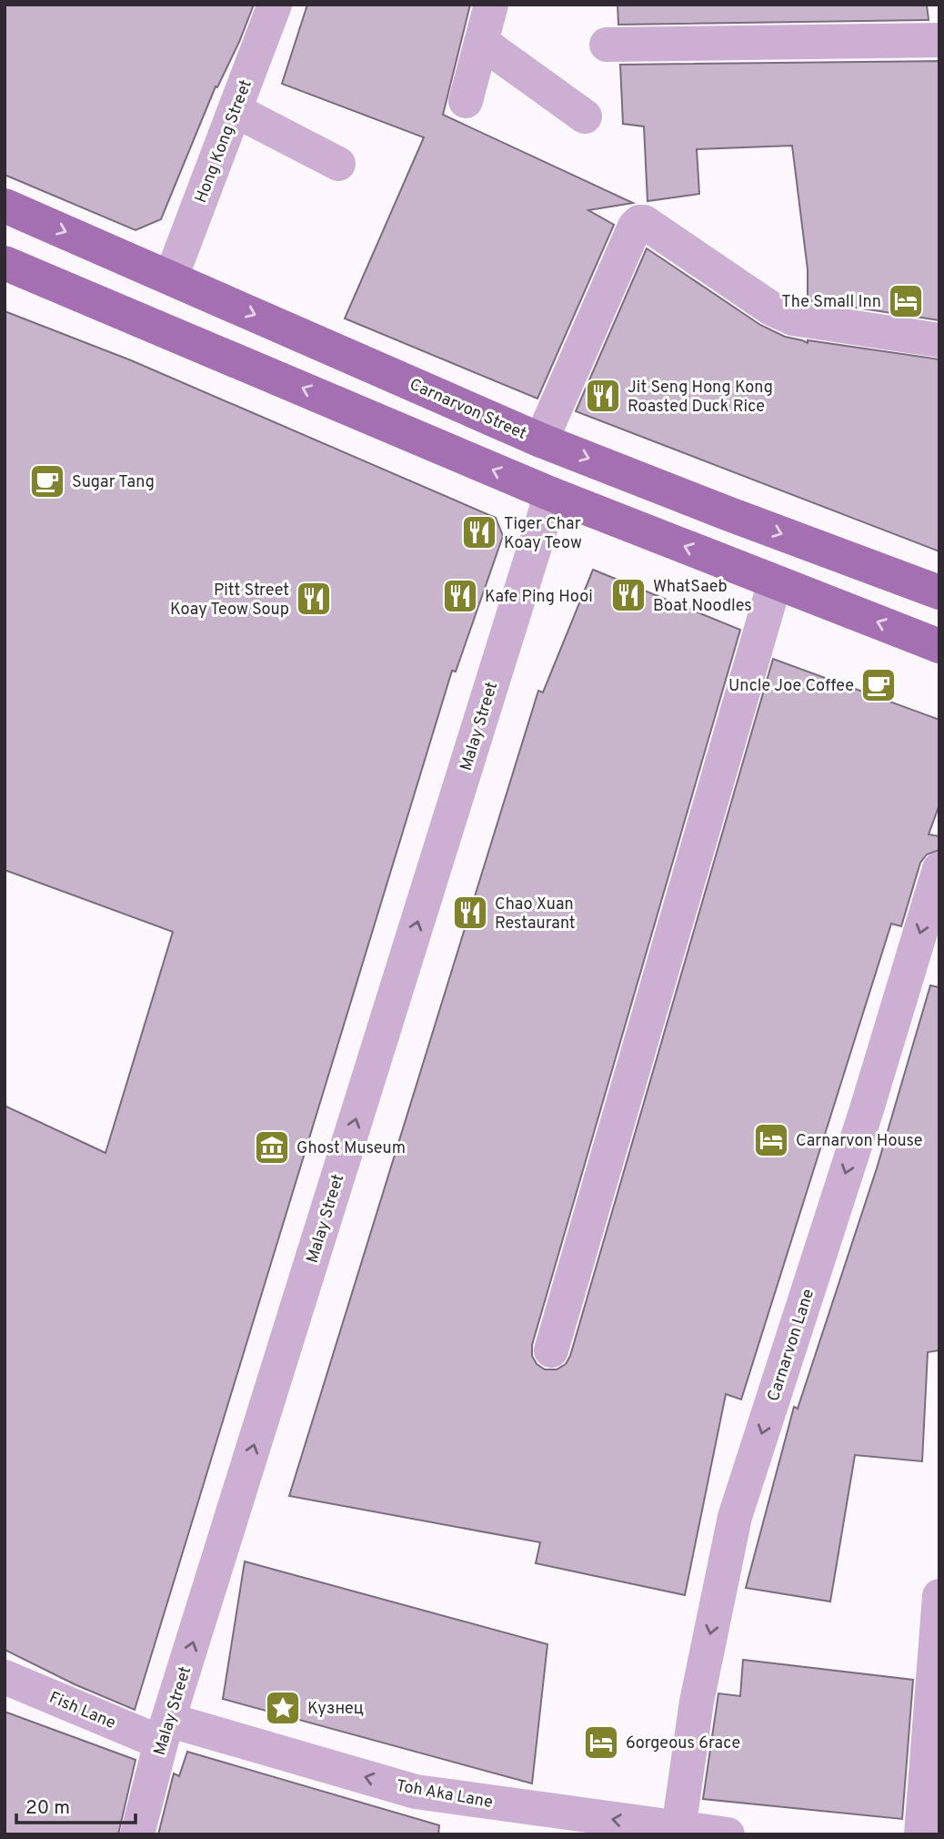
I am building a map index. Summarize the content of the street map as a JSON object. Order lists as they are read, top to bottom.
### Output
{
  "streets": {
    "main road": ["Carnarvon Street"],
    "street": [
      "Hong Kong Street",
      "Malay Street",
      "Carnarvon Lane",
      "Fish Lane",
      "Toh Aka Lane"
    ]
  },
  "crossings": [
    ["Hong Kong Street", "Carnarvon Street"],
    ["Malay Street", "Fish Lane"],
    ["Malay Street", "Toh Aka Lane"],
    ["Carnarvon Lane", "Toh Aka Lane"],
    ["Fish Lane", "Toh Aka Lane"]
  ],
  "one_way": ["Toh Aka Lane"],
  "places": {
    "hotel": ["The Small Inn", "Carnarvon House", "6orgeous 6race"],
    "restaurant": [
      "Jit Seng Hong Kong Roasted Duck Rice",
      "Tiger Char Koay Teow",
      "WhatSaeb Boat Noodles",
      "Kafe Ping Hooi",
      "Pitt Street Koay Teow Soup",
      "Chao Xuan Restaurant"
    ],
    "cafe": ["Sugar Tang", "Uncle Joe Coffee"],
    "museum": ["Ghost Museum"],
    "place": ["Кузнец"]
  },
  "scale_bar": "20 m"
}
